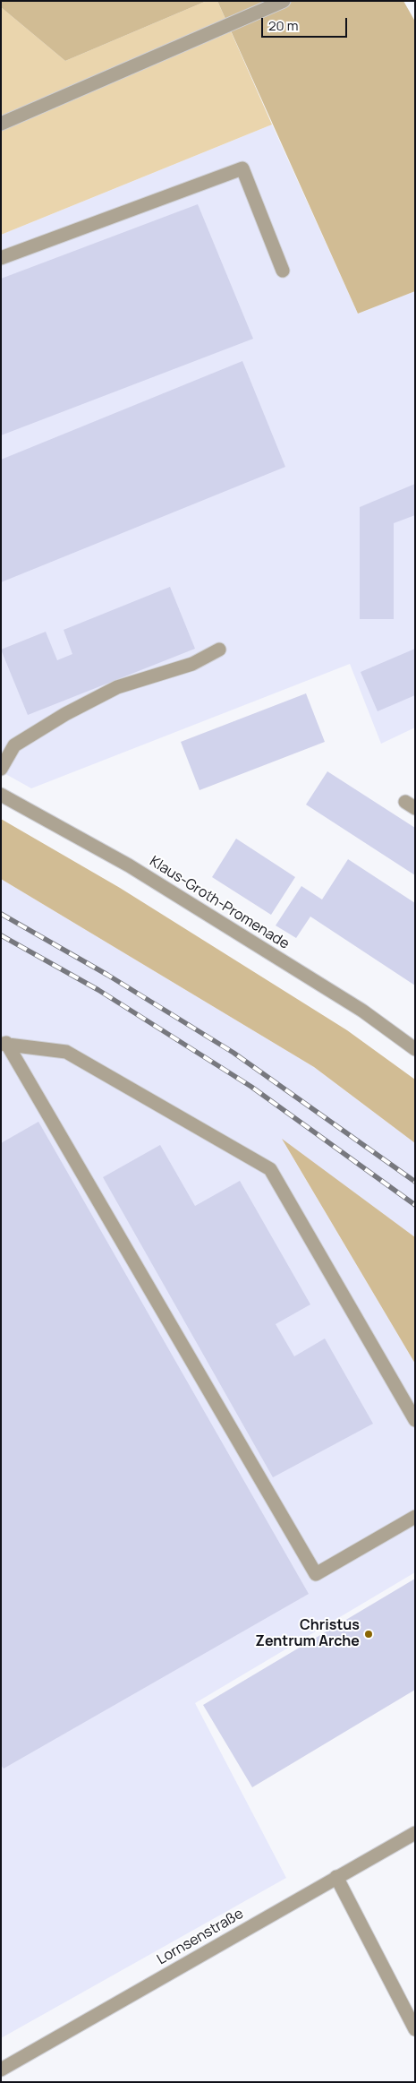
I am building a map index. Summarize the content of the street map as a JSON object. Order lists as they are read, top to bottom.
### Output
{
  "streets": {
    "street": ["Klaus-Groth-Promenade", "Lornsenstraße"]
  },
  "places": ["Christus Zentrum Arche"],
  "scale_bar": "20 m"
}
